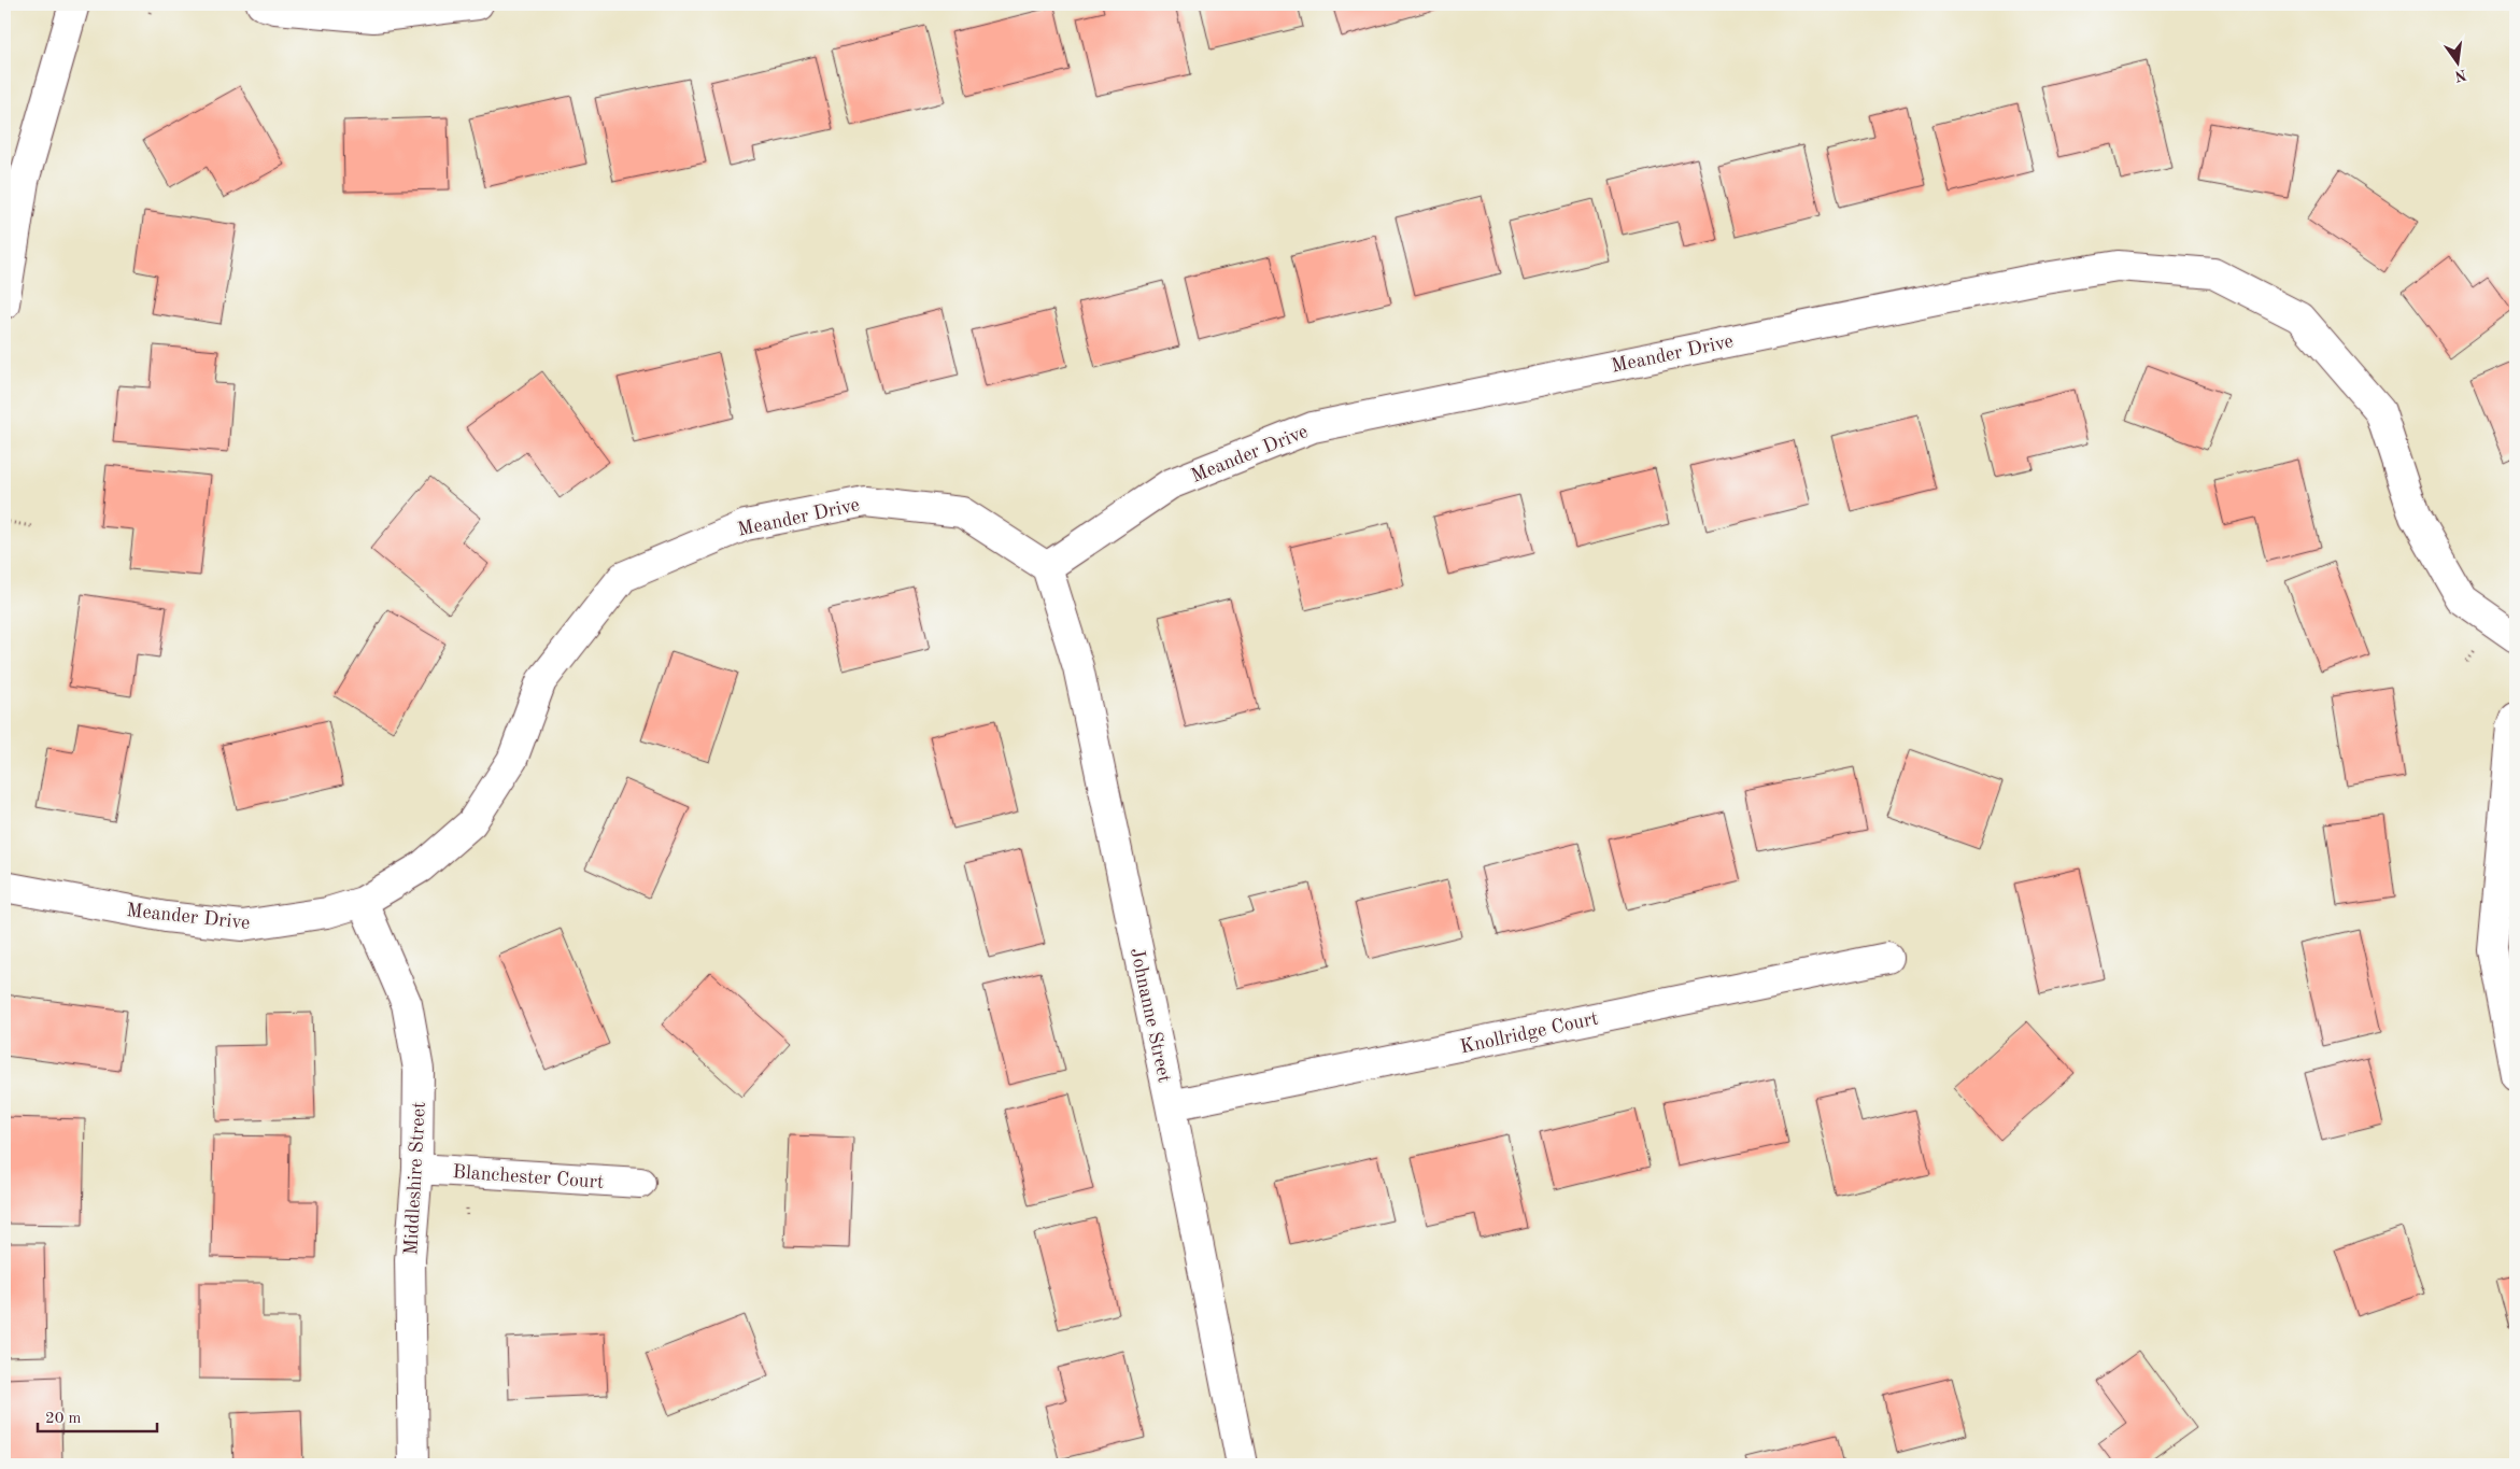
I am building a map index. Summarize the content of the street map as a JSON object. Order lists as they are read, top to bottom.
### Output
{
  "streets": {
    "street": [
      "Meander Drive",
      "Johnanne Street",
      "Knollridge Court",
      "Blanchester Court",
      "Middleshire Street"
    ]
  },
  "crossings": [
    ["Meander Drive", "Johnanne Street"],
    ["Meander Drive", "Middleshire Street"],
    ["Johnanne Street", "Knollridge Court"],
    ["Blanchester Court", "Middleshire Street"]
  ],
  "scale_bar": "20 m",
  "north": "bottom"
}
